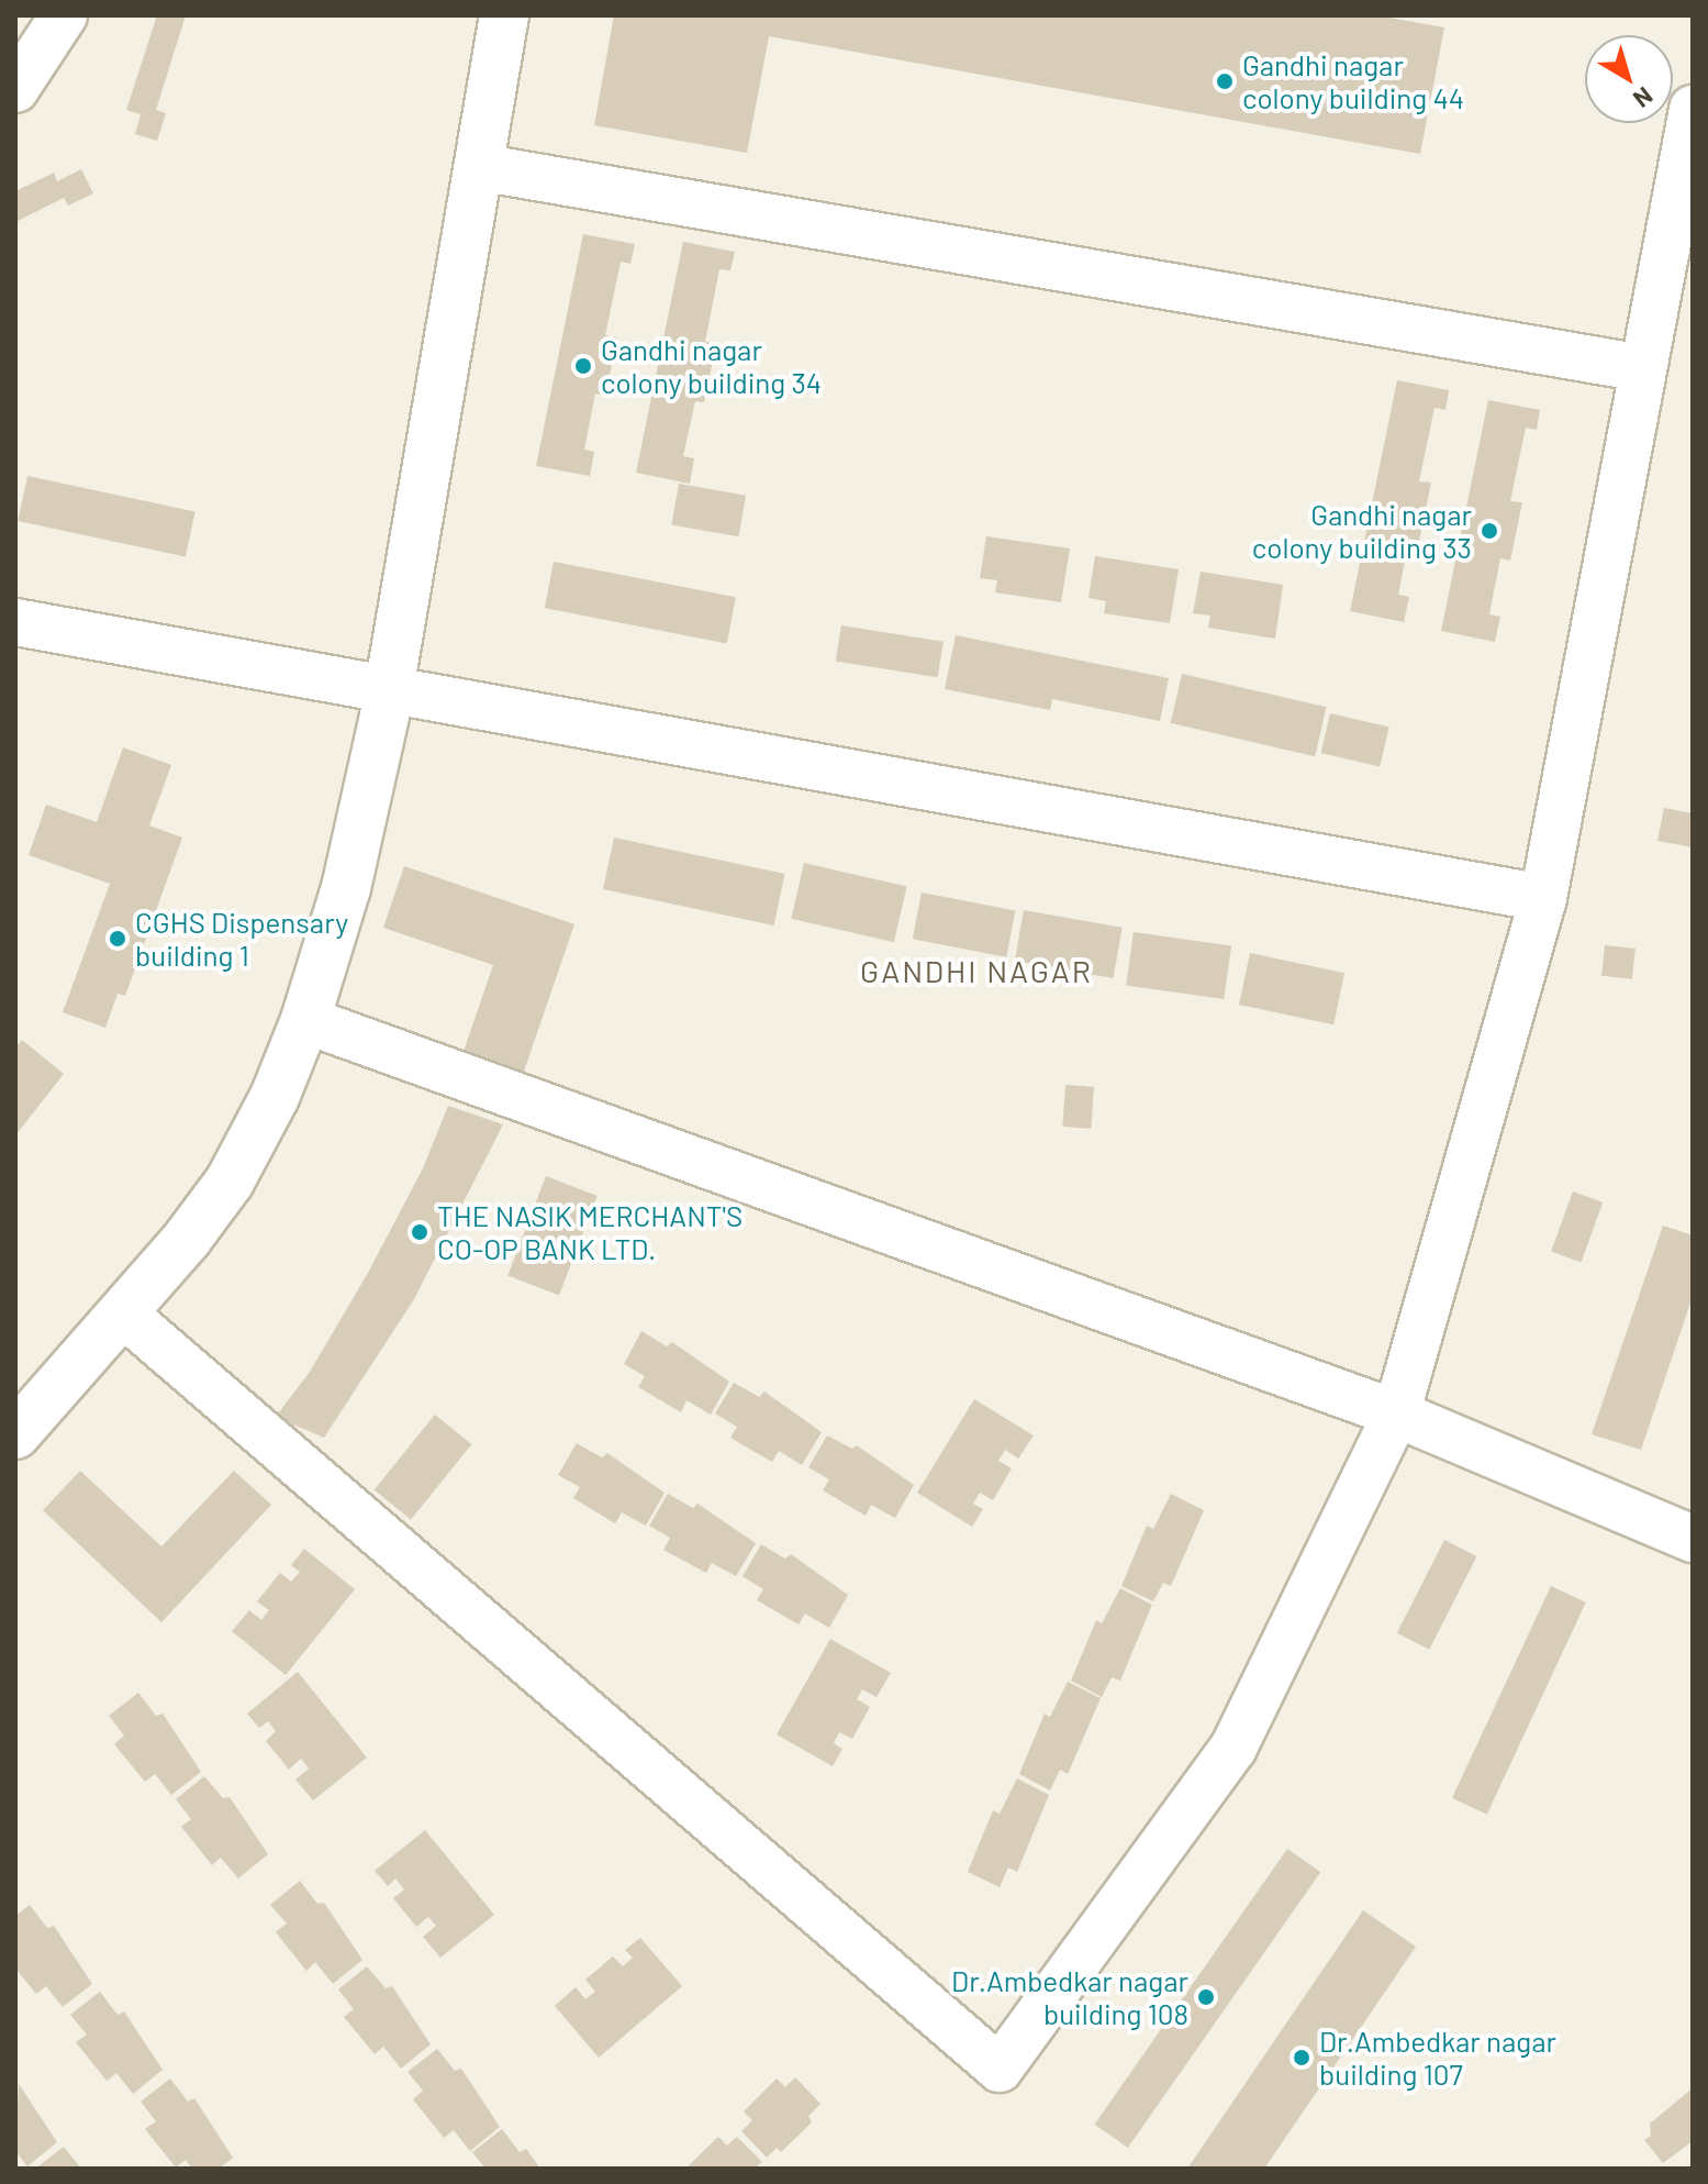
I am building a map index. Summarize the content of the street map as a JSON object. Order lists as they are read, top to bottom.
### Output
{
  "districts": ["GANDHI NAGAR"],
  "places": [
    "Gandhi nagar colony building 44",
    "Gandhi nagar colony building 34",
    "Gandhi nagar colony building 33",
    "CGHS Dispensary building 1",
    "THE NASIK MERCHANT'S CO-OP BANK LTD.",
    "Dr.Ambedkar nagar building 108",
    "Dr.Ambedkar nagar building 107"
  ],
  "north": "bottom right"
}
